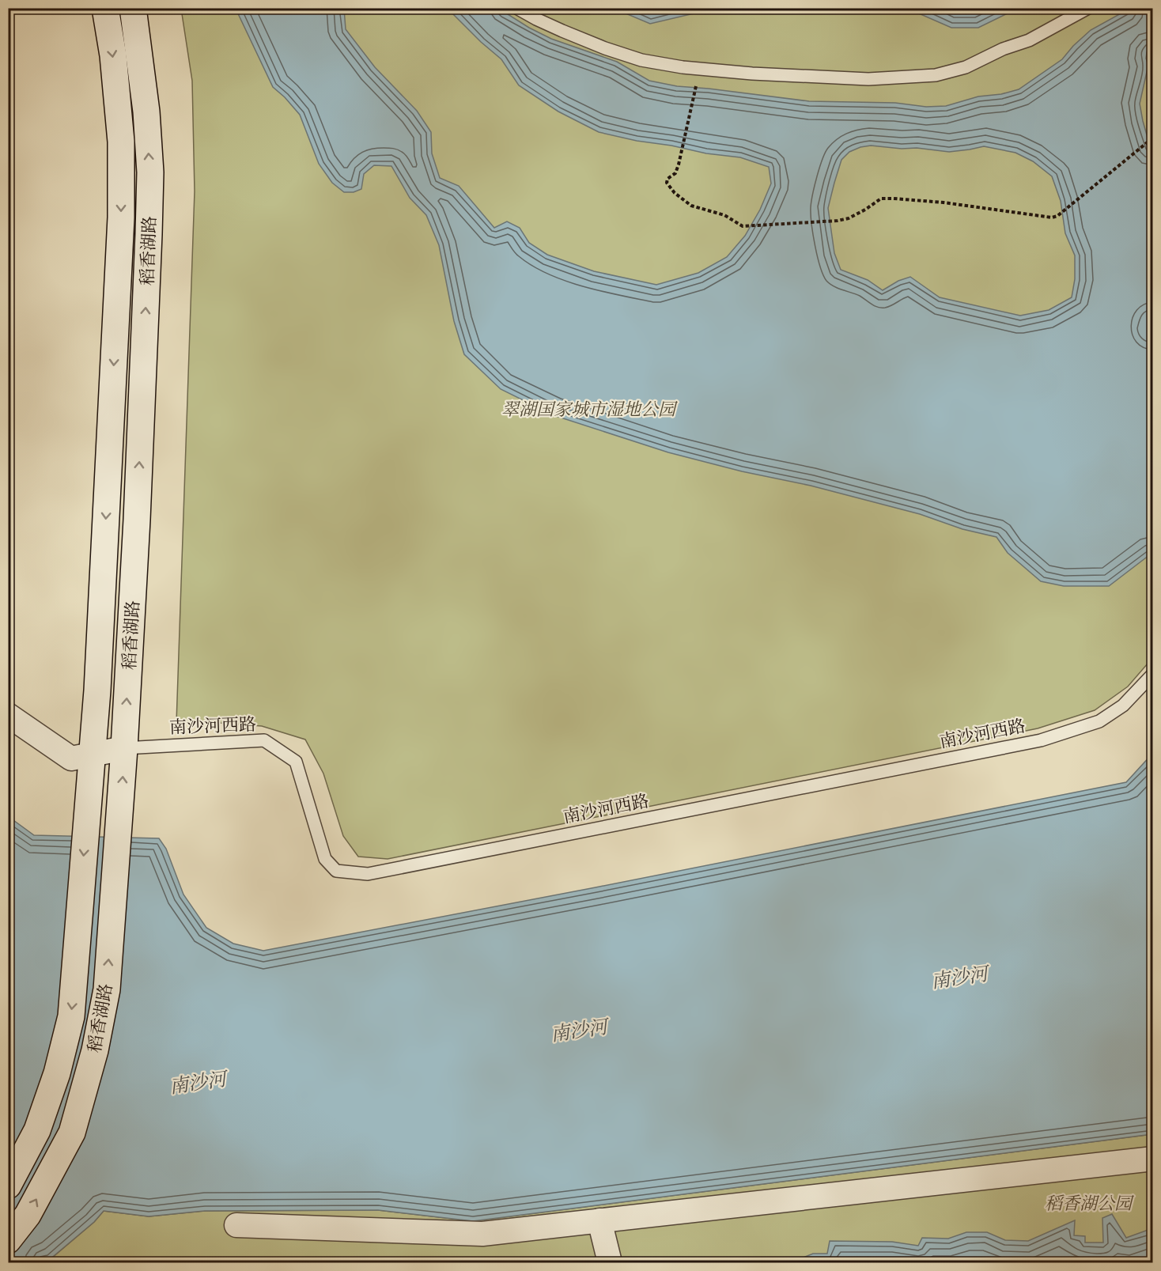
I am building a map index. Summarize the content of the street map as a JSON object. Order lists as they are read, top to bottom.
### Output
{
  "streets": {
    "street": ["稻香湖路"],
    "lane": ["南沙河西路"]
  },
  "crossings": [
    ["稻香湖路", "南沙河西路"]
  ],
  "water": ["南沙河"],
  "parks": ["翠湖国家城市湿地公园", "稻香湖公园"]
}
